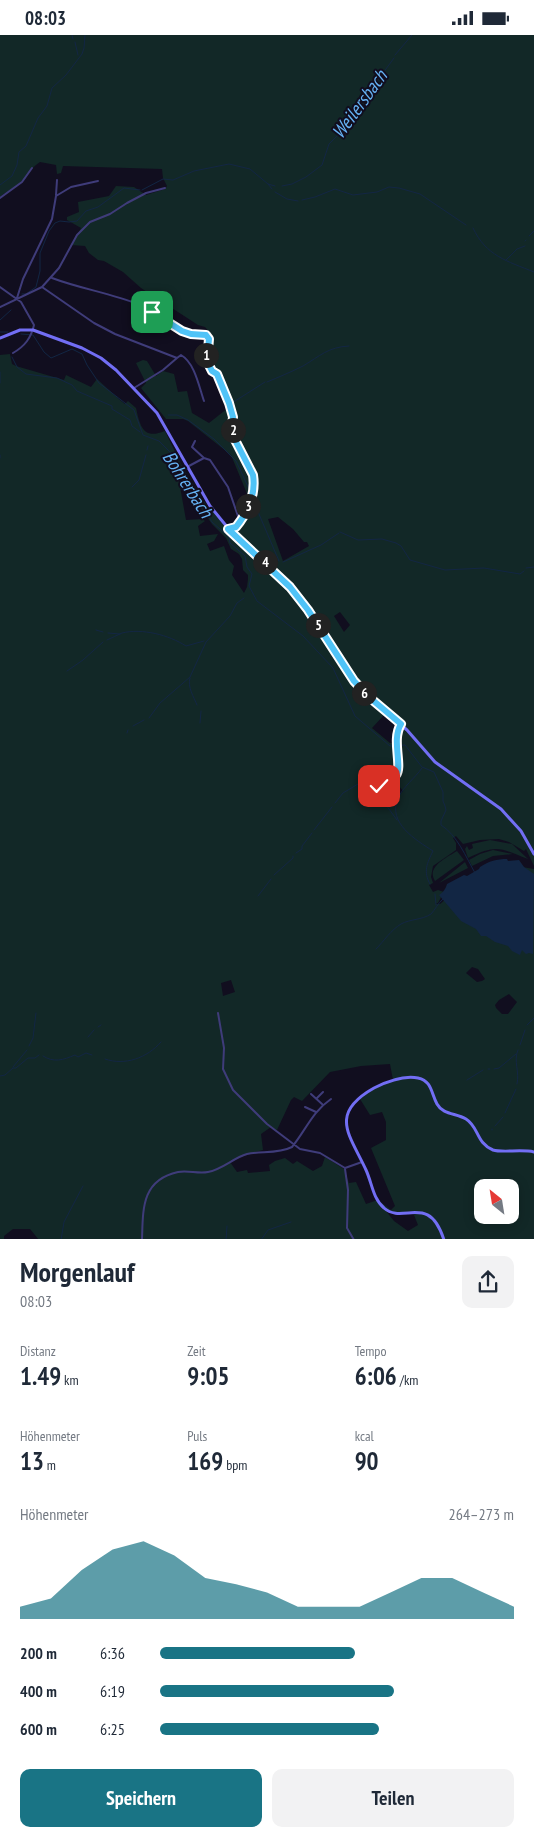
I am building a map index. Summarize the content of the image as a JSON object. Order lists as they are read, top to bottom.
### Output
{
  "water": ["Weilersbach", "Bohrerbach"],
  "north": "top left",
  "page": {
    "status": "08:03",
    "pins": [
      "1",
      "2",
      "3",
      "4",
      "5",
      "6"
    ],
    "heading": ["Morgenlauf", "08:03"],
    "stats": [
      ["Distanz", "1.49 km"],
      ["Zeit", "9:05"],
      ["Tempo", "6:06 /km"],
      ["Höhenmeter", "13 m"],
      ["Puls", "169 bpm"],
      ["kcal", "90"]
    ],
    "chart": ["Höhenmeter", "264–273 m"],
    "list": [
      {
        "name": "200 m",
        "note": "6:36"
      },
      {
        "name": "400 m",
        "note": "6:19"
      },
      {
        "name": "600 m",
        "note": "6:25"
      }
    ],
    "buttons": ["Speichern", "Teilen"]
  }
}
